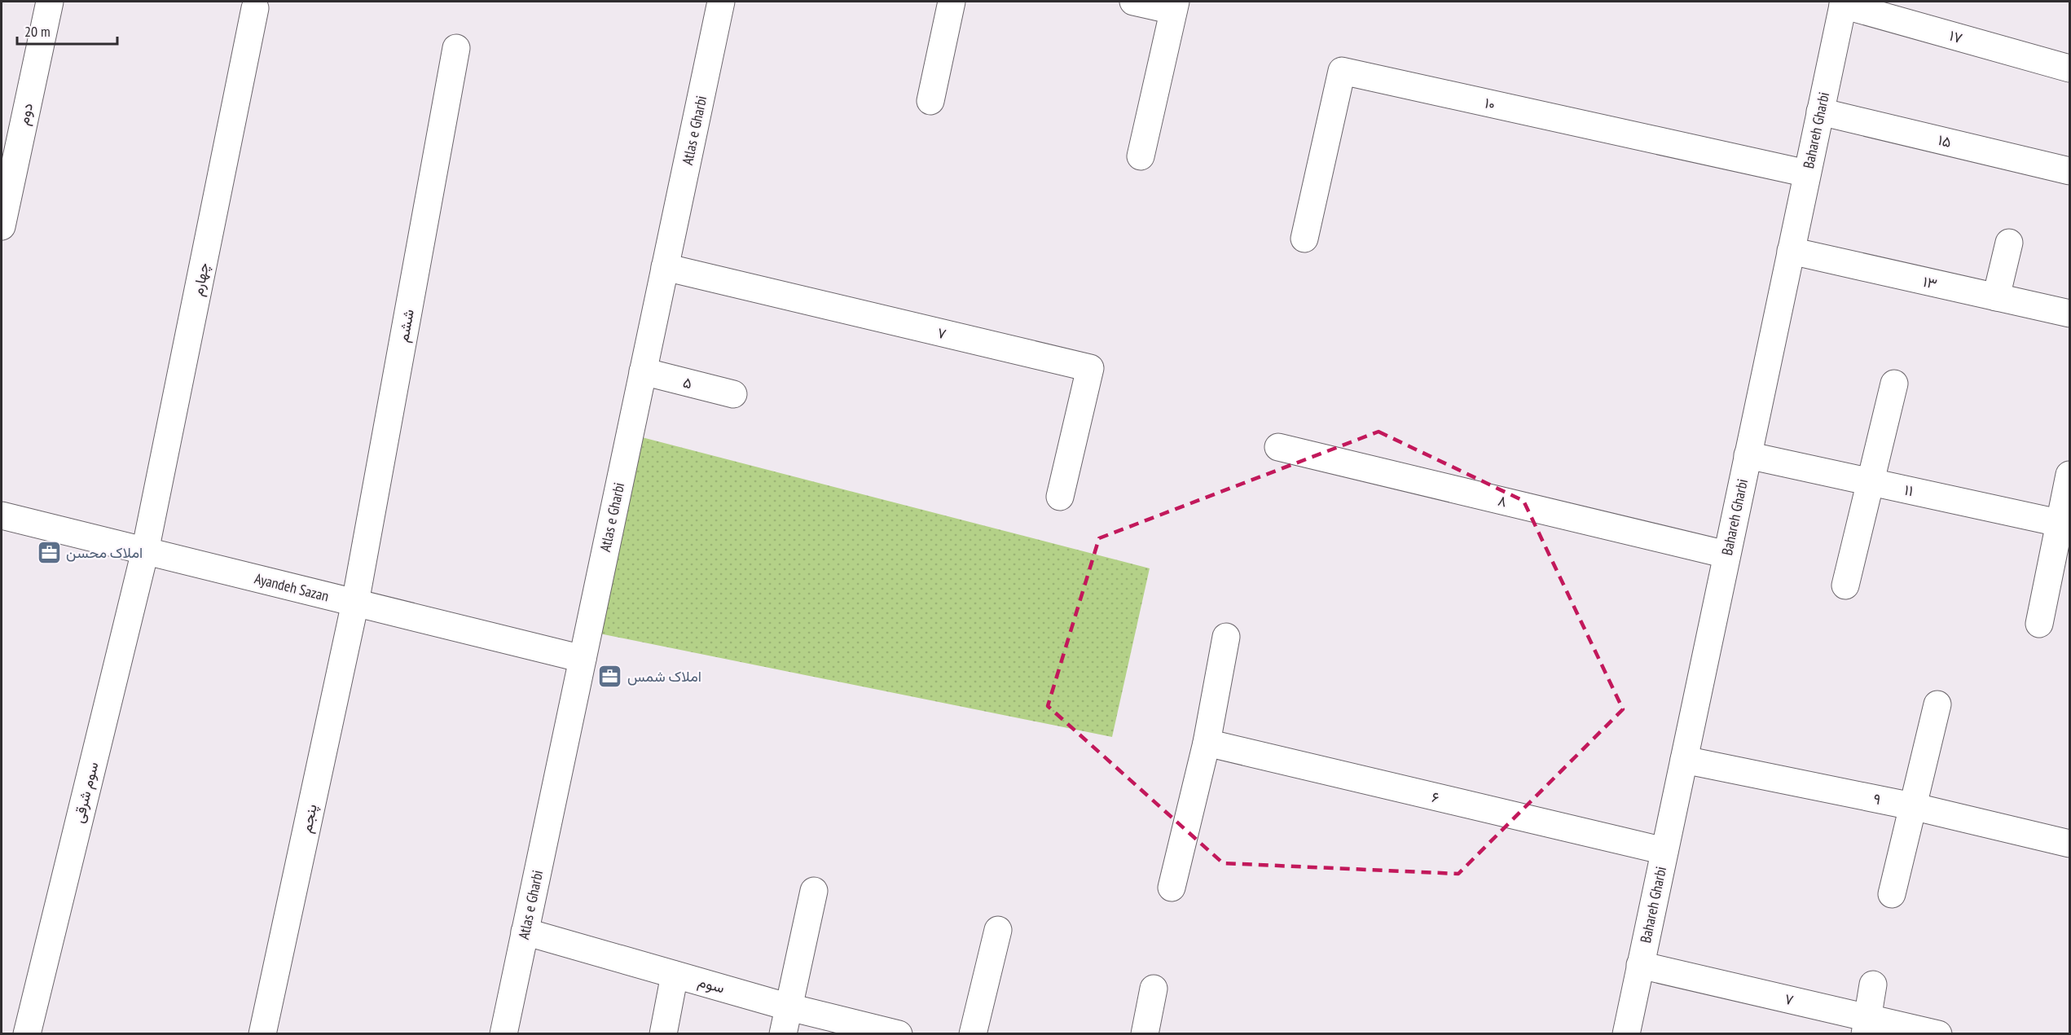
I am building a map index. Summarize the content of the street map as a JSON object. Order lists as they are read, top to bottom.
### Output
{
  "streets": {
    "street": [
      "۱۷",
      "۱۰",
      "دوم",
      "Atlas e Gharbi",
      "Bahareh Gharbi",
      "۱۵",
      "چهارم",
      "۱۳",
      "ششم",
      "۷",
      "۵",
      "۱۱",
      "۸",
      "Ayandeh Sazan",
      "سوم شرقی",
      "۶",
      "۹",
      "پنجم",
      "سوم"
    ]
  },
  "crossings": [
    ["۱۷", "Bahareh Gharbi"],
    ["۱۰", "Bahareh Gharbi"],
    ["Atlas e Gharbi", "۷"],
    ["Atlas e Gharbi", "۵"],
    ["Atlas e Gharbi", "Ayandeh Sazan"],
    ["Atlas e Gharbi", "سوم"],
    ["Bahareh Gharbi", "۱۵"],
    ["Bahareh Gharbi", "۱۳"],
    ["Bahareh Gharbi", "۷"],
    ["Bahareh Gharbi", "۱۱"],
    ["Bahareh Gharbi", "۸"],
    ["Bahareh Gharbi", "۶"],
    ["Bahareh Gharbi", "۹"],
    ["چهارم", "Ayandeh Sazan"],
    ["چهارم", "سوم شرقی"],
    ["ششم", "Ayandeh Sazan"],
    ["ششم", "پنجم"],
    ["Ayandeh Sazan", "سوم شرقی"],
    ["Ayandeh Sazan", "پنجم"]
  ],
  "places": {
    "office": ["املاک محسن", "املاک شمس"]
  },
  "scale_bar": "20 m"
}
